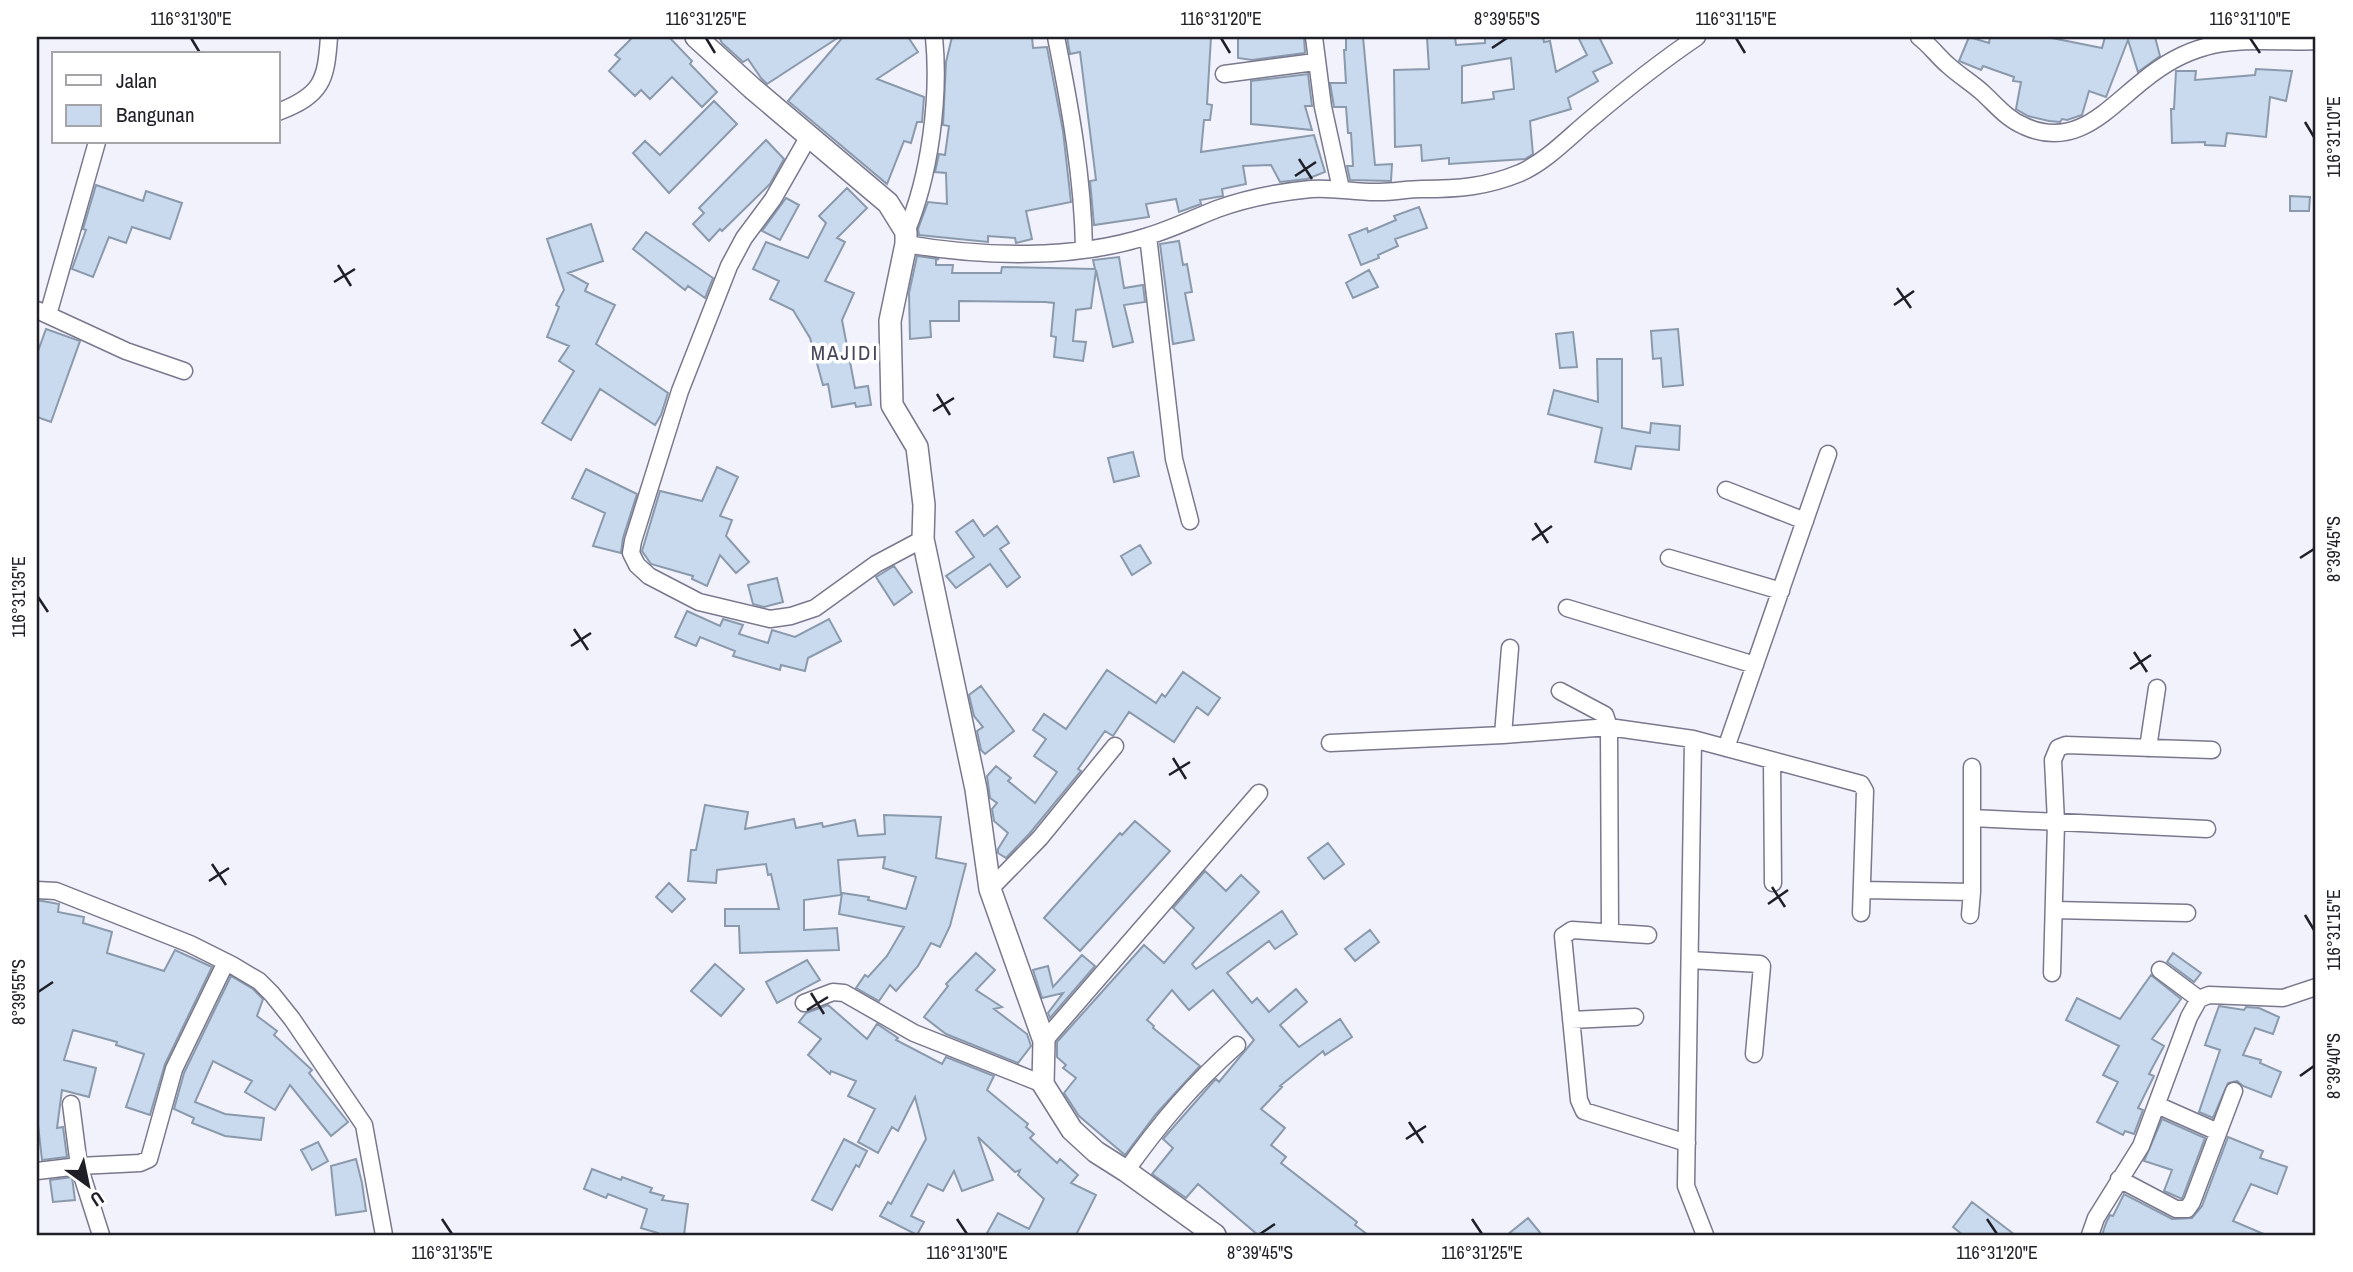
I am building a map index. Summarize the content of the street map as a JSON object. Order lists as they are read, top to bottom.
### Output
{
  "districts": ["MAJIDI"],
  "legend": ["Jalan", "Bangunan"],
  "north": "bottom right",
  "coordinates": [
    "116°31'30\"E",
    "116°31'25\"E",
    "116°31'20\"E",
    "8°39'55\"S",
    "116°31'15\"E",
    "116°31'10\"E",
    "8°39'45\"S",
    "116°31'35\"E",
    "8°39'40\"S"
  ]
}
